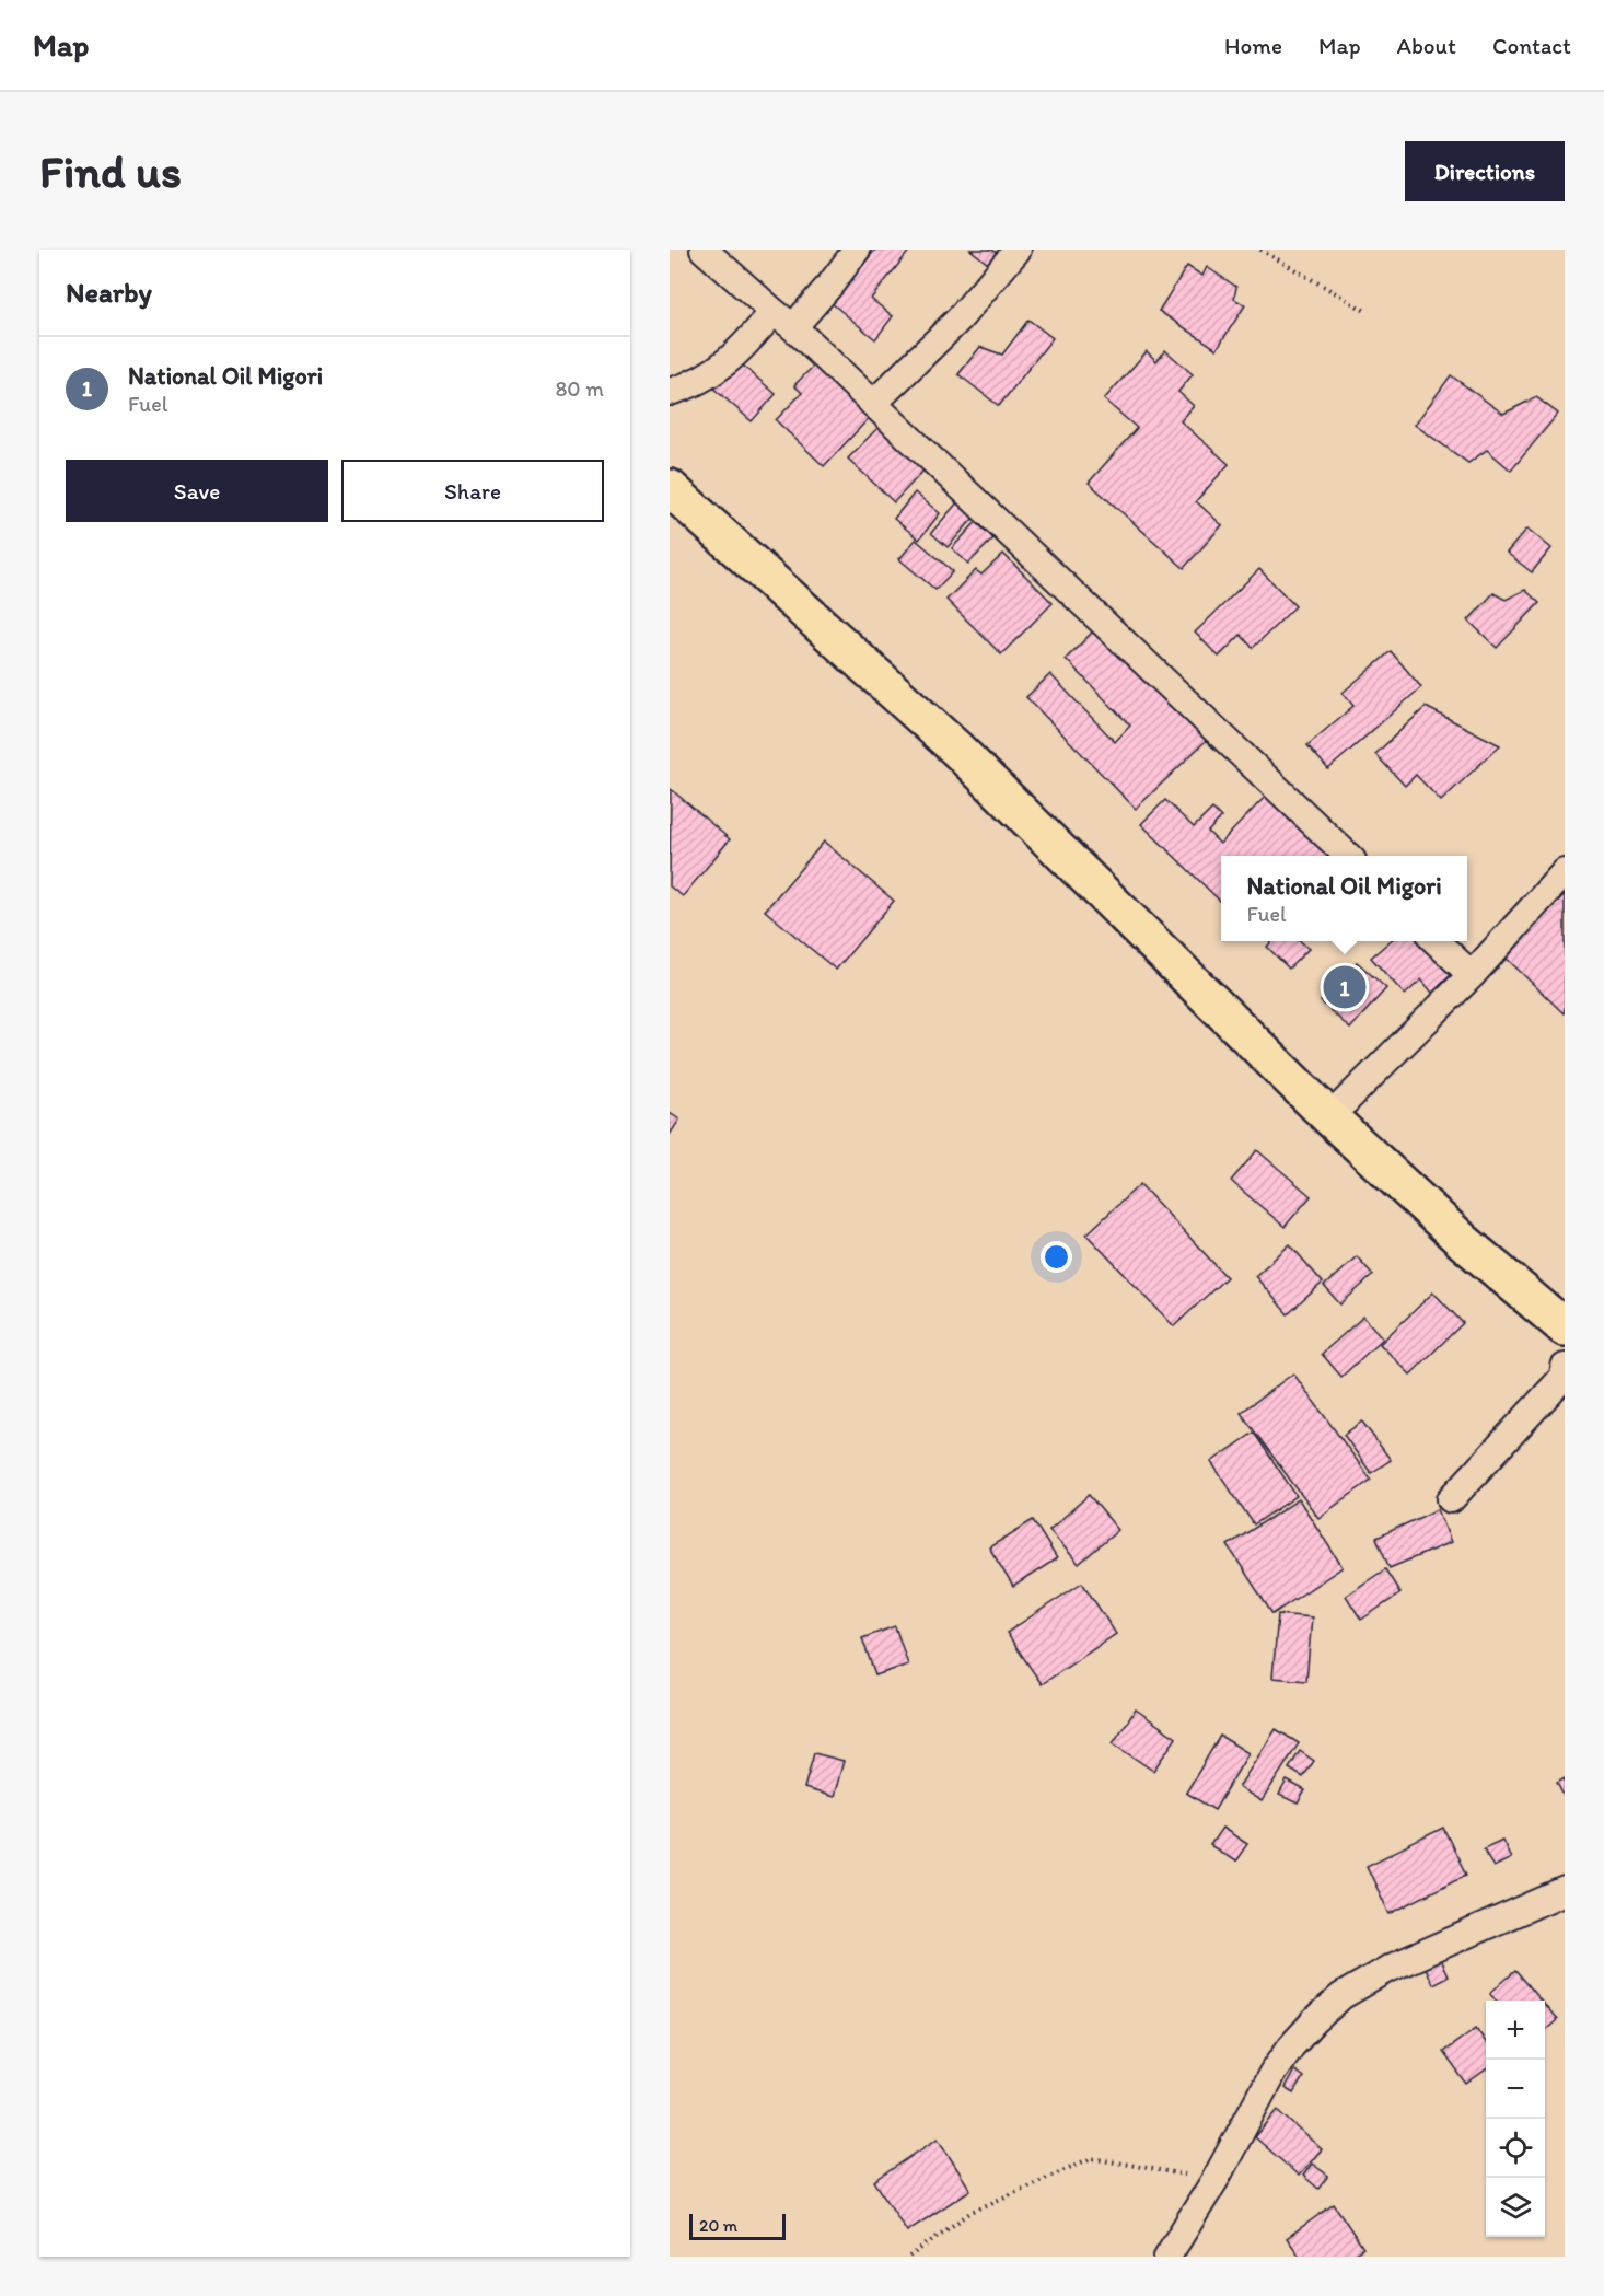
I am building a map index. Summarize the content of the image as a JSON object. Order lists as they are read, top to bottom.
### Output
{
  "scale_bar": "20 m",
  "page": {
    "header": "Map",
    "nav": [
      "Home",
      "Map",
      "About",
      "Contact"
    ],
    "buttons": [
      "Directions",
      ["Save", "Share"]
    ],
    "title": "Find us",
    "heading": "Nearby",
    "list": [
      {
        "mark": "1",
        "name": "National Oil Migori",
        "note": "Fuel",
        "value": "80 m"
      }
    ],
    "popup": ["National Oil Migori", "Fuel"],
    "pins": "1",
    "map_buttons": ["+", "−"],
    "scale": "20 m"
  }
}
